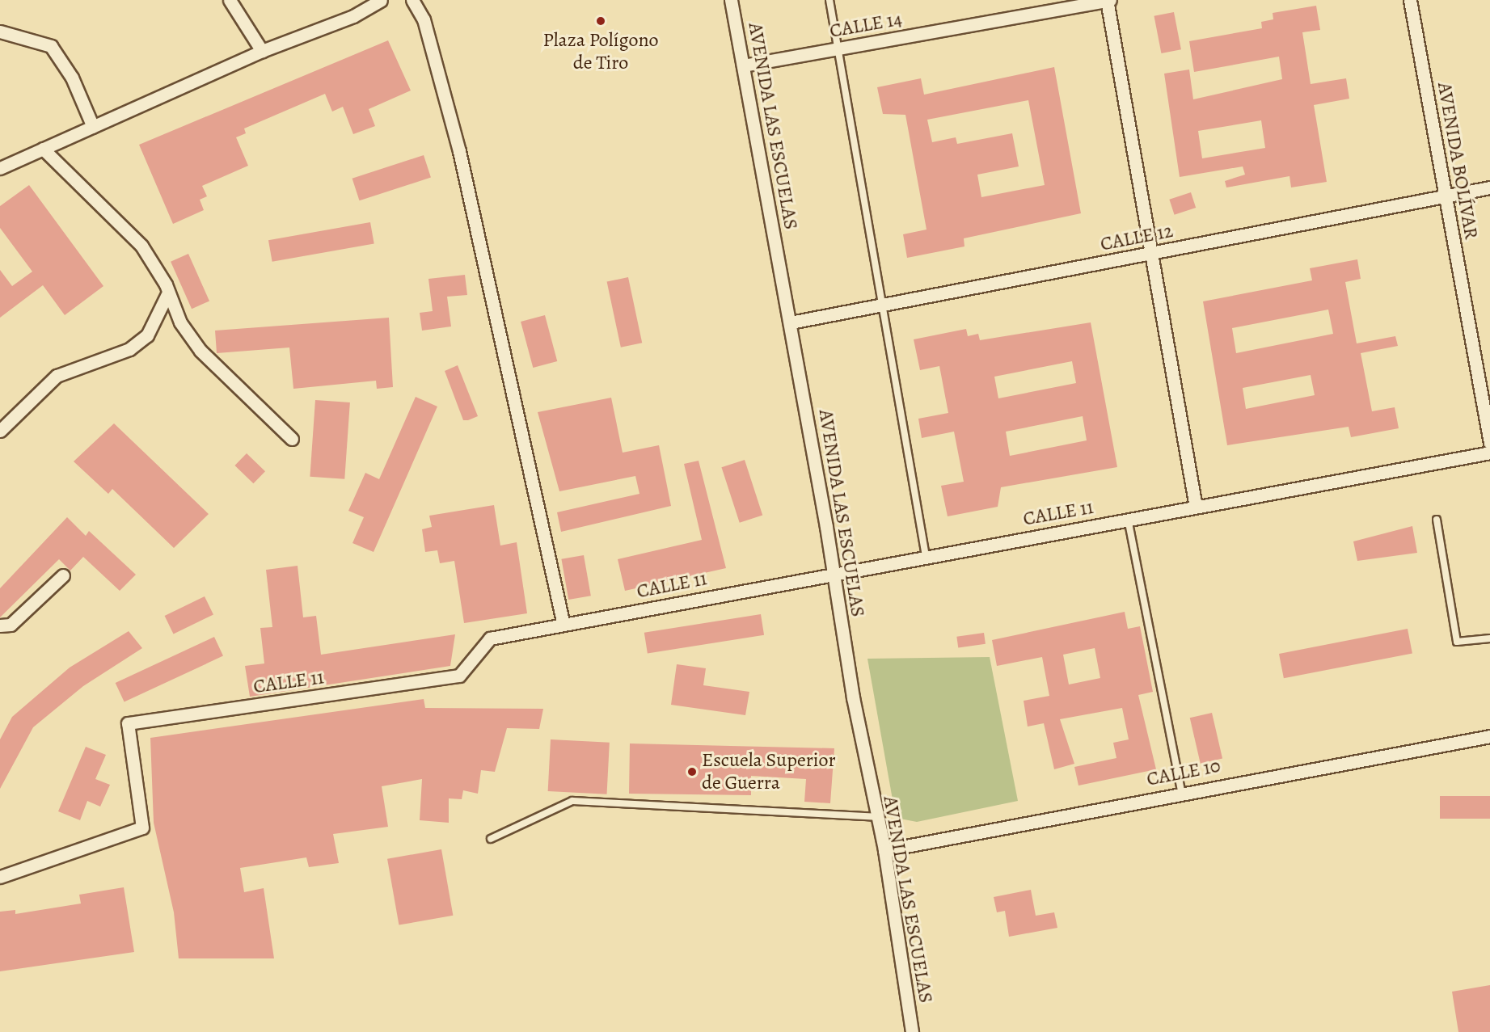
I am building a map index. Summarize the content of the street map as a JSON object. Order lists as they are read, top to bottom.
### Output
{
  "streets": {
    "street": [
      "CALLE 14",
      "AVENIDA LAS ESCUELAS",
      "AVENIDA BOLÍVAR",
      "CALLE 12",
      "CALLE 11",
      "CALLE 10"
    ]
  },
  "crossings": [
    ["CALLE 14", "AVENIDA LAS ESCUELAS"],
    ["AVENIDA LAS ESCUELAS", "CALLE 12"],
    ["AVENIDA LAS ESCUELAS", "CALLE 11"],
    ["AVENIDA LAS ESCUELAS", "CALLE 10"],
    ["AVENIDA BOLÍVAR", "CALLE 12"]
  ],
  "places": ["Plaza Polígono de Tiro", "Escuela Superior de Guerra"]
}
